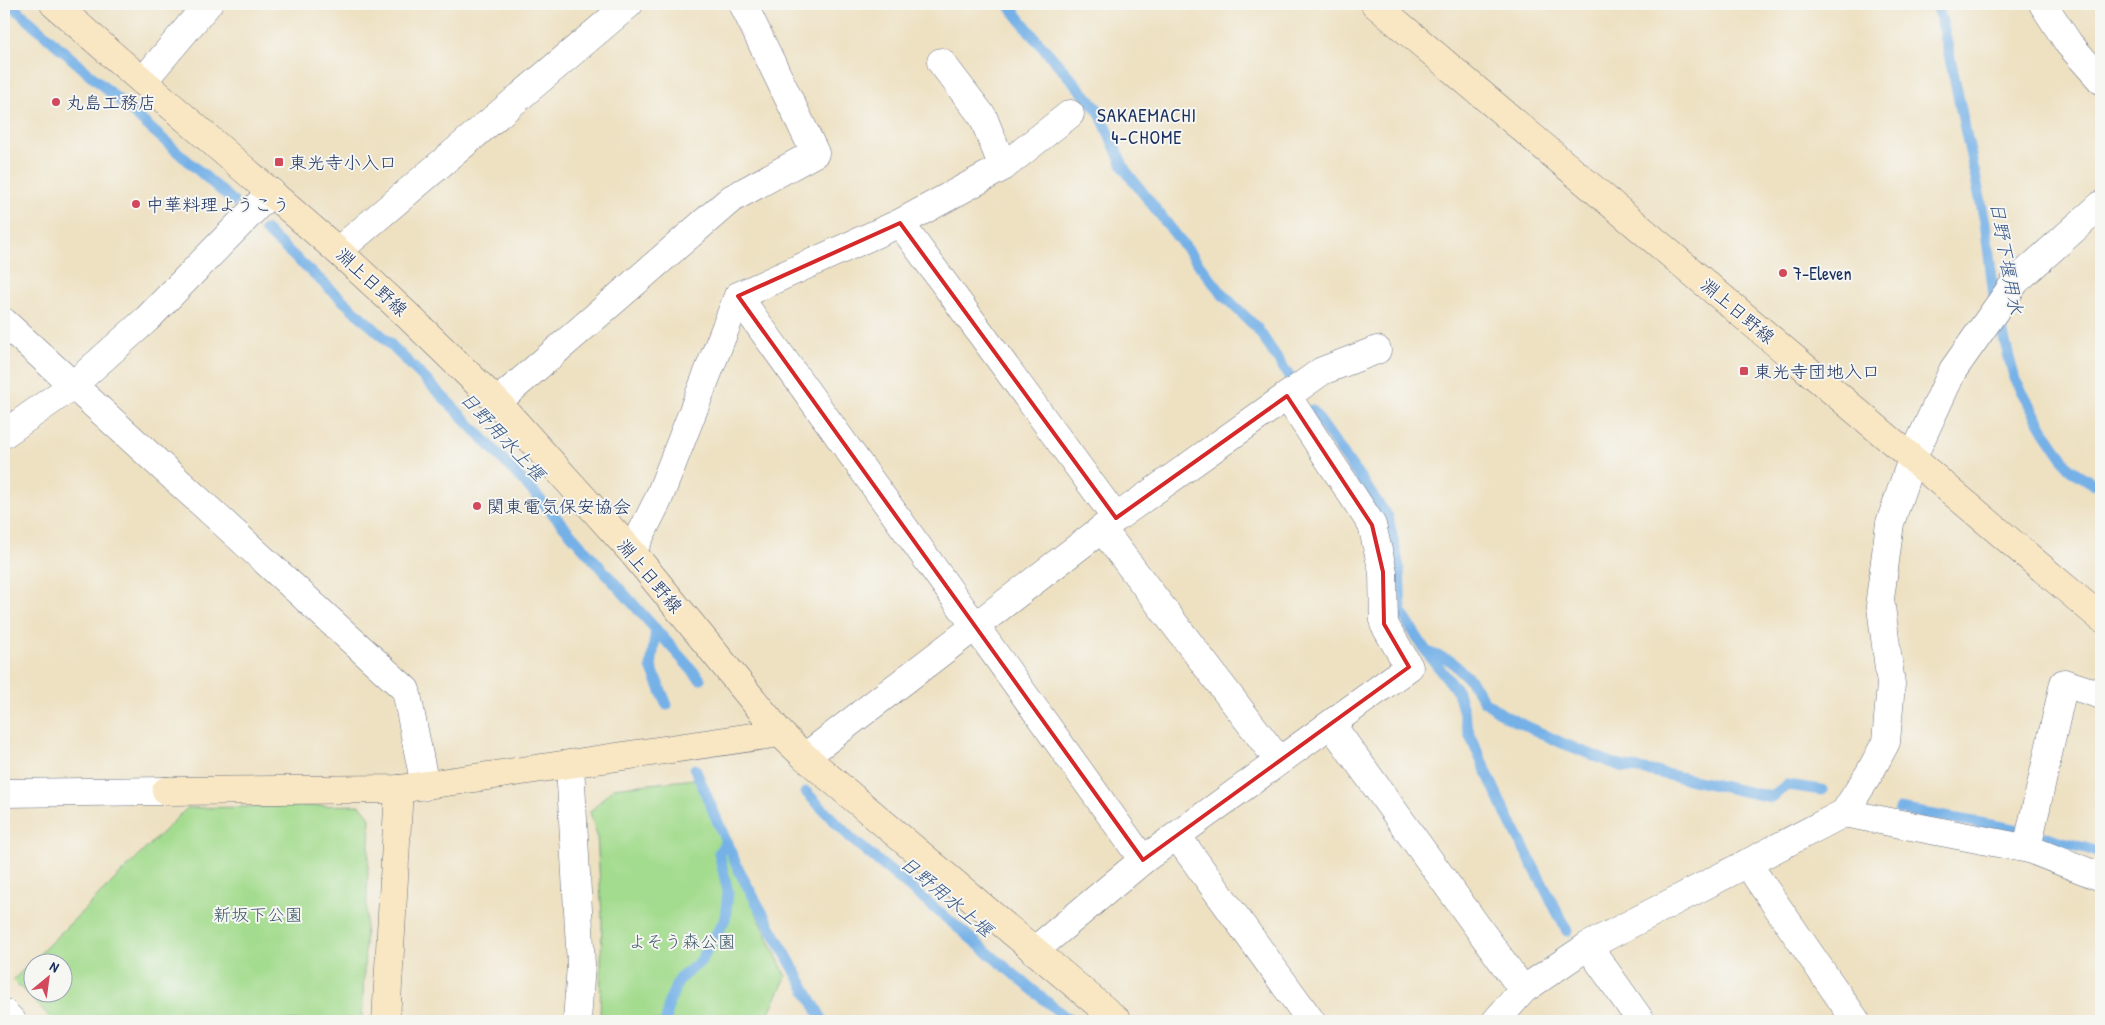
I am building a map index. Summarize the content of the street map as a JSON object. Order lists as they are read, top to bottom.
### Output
{
  "streets": {
    "main road": ["淵上日野線"]
  },
  "districts": ["SAKAEMACHI 4-CHOME"],
  "water": ["日野下堰用水", "日野用水上堰"],
  "parks": ["新坂下公園", "よそう森公園"],
  "places": {
    "other": [
      "丸島工務店",
      "中華料理ようこう",
      "7-Eleven",
      "関東電気保安協会"
    ],
    "transit": ["東光寺小入口", "東光寺団地入口"]
  },
  "north": "top right"
}
